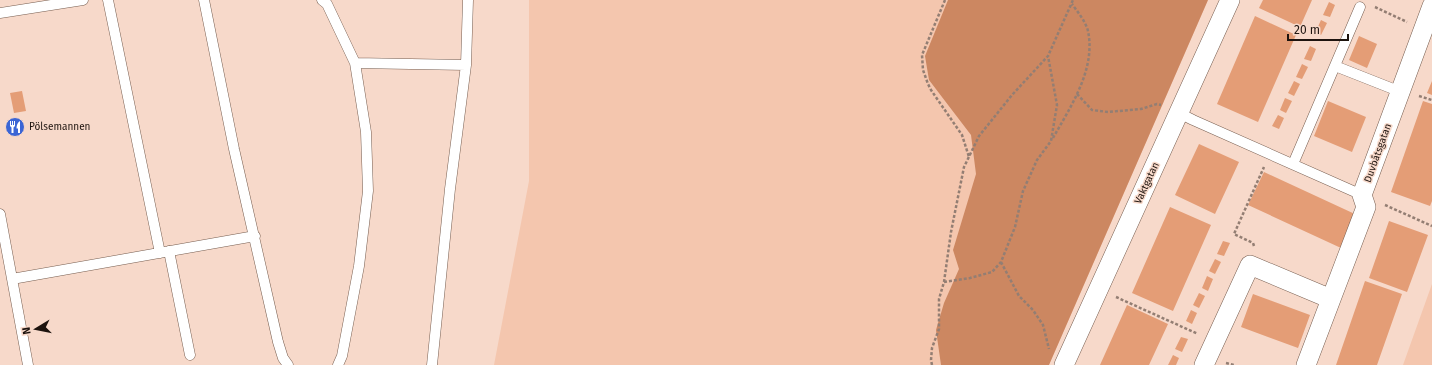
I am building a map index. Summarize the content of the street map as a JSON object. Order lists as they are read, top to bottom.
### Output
{
  "streets": {
    "street": ["Duvbåtsgatan", "Vaktgatan"]
  },
  "places": {
    "restaurant": ["Pölsemannen"]
  },
  "scale_bar": "20 m",
  "north": "left"
}
